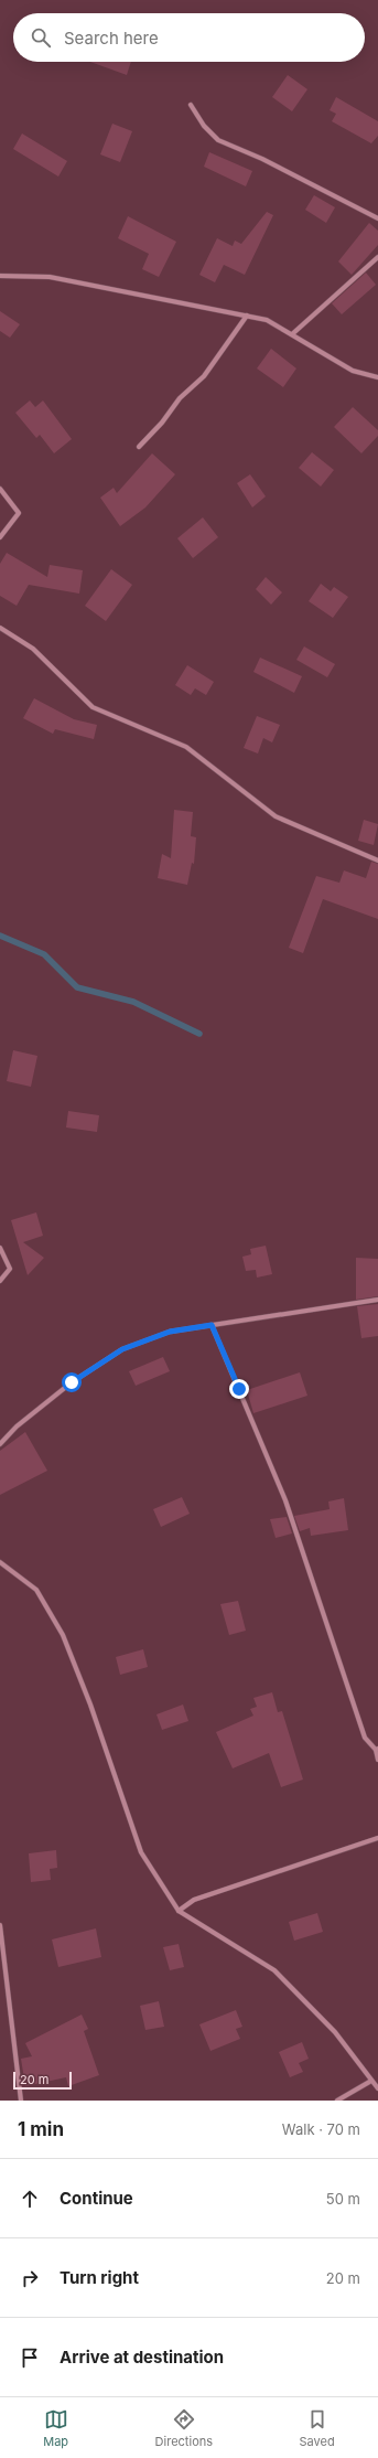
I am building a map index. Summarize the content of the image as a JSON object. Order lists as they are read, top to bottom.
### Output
{
  "scale_bar": "20 m",
  "page": {
    "search": "Search here",
    "scale": "20 m",
    "heading": ["1 min", "Walk · 70 m"],
    "list": [
      ["Continue", "50 m"],
      ["Turn right", "20 m"],
      "Arrive at destination"
    ],
    "nav": ["Map", "Directions", "Saved"]
  }
}
